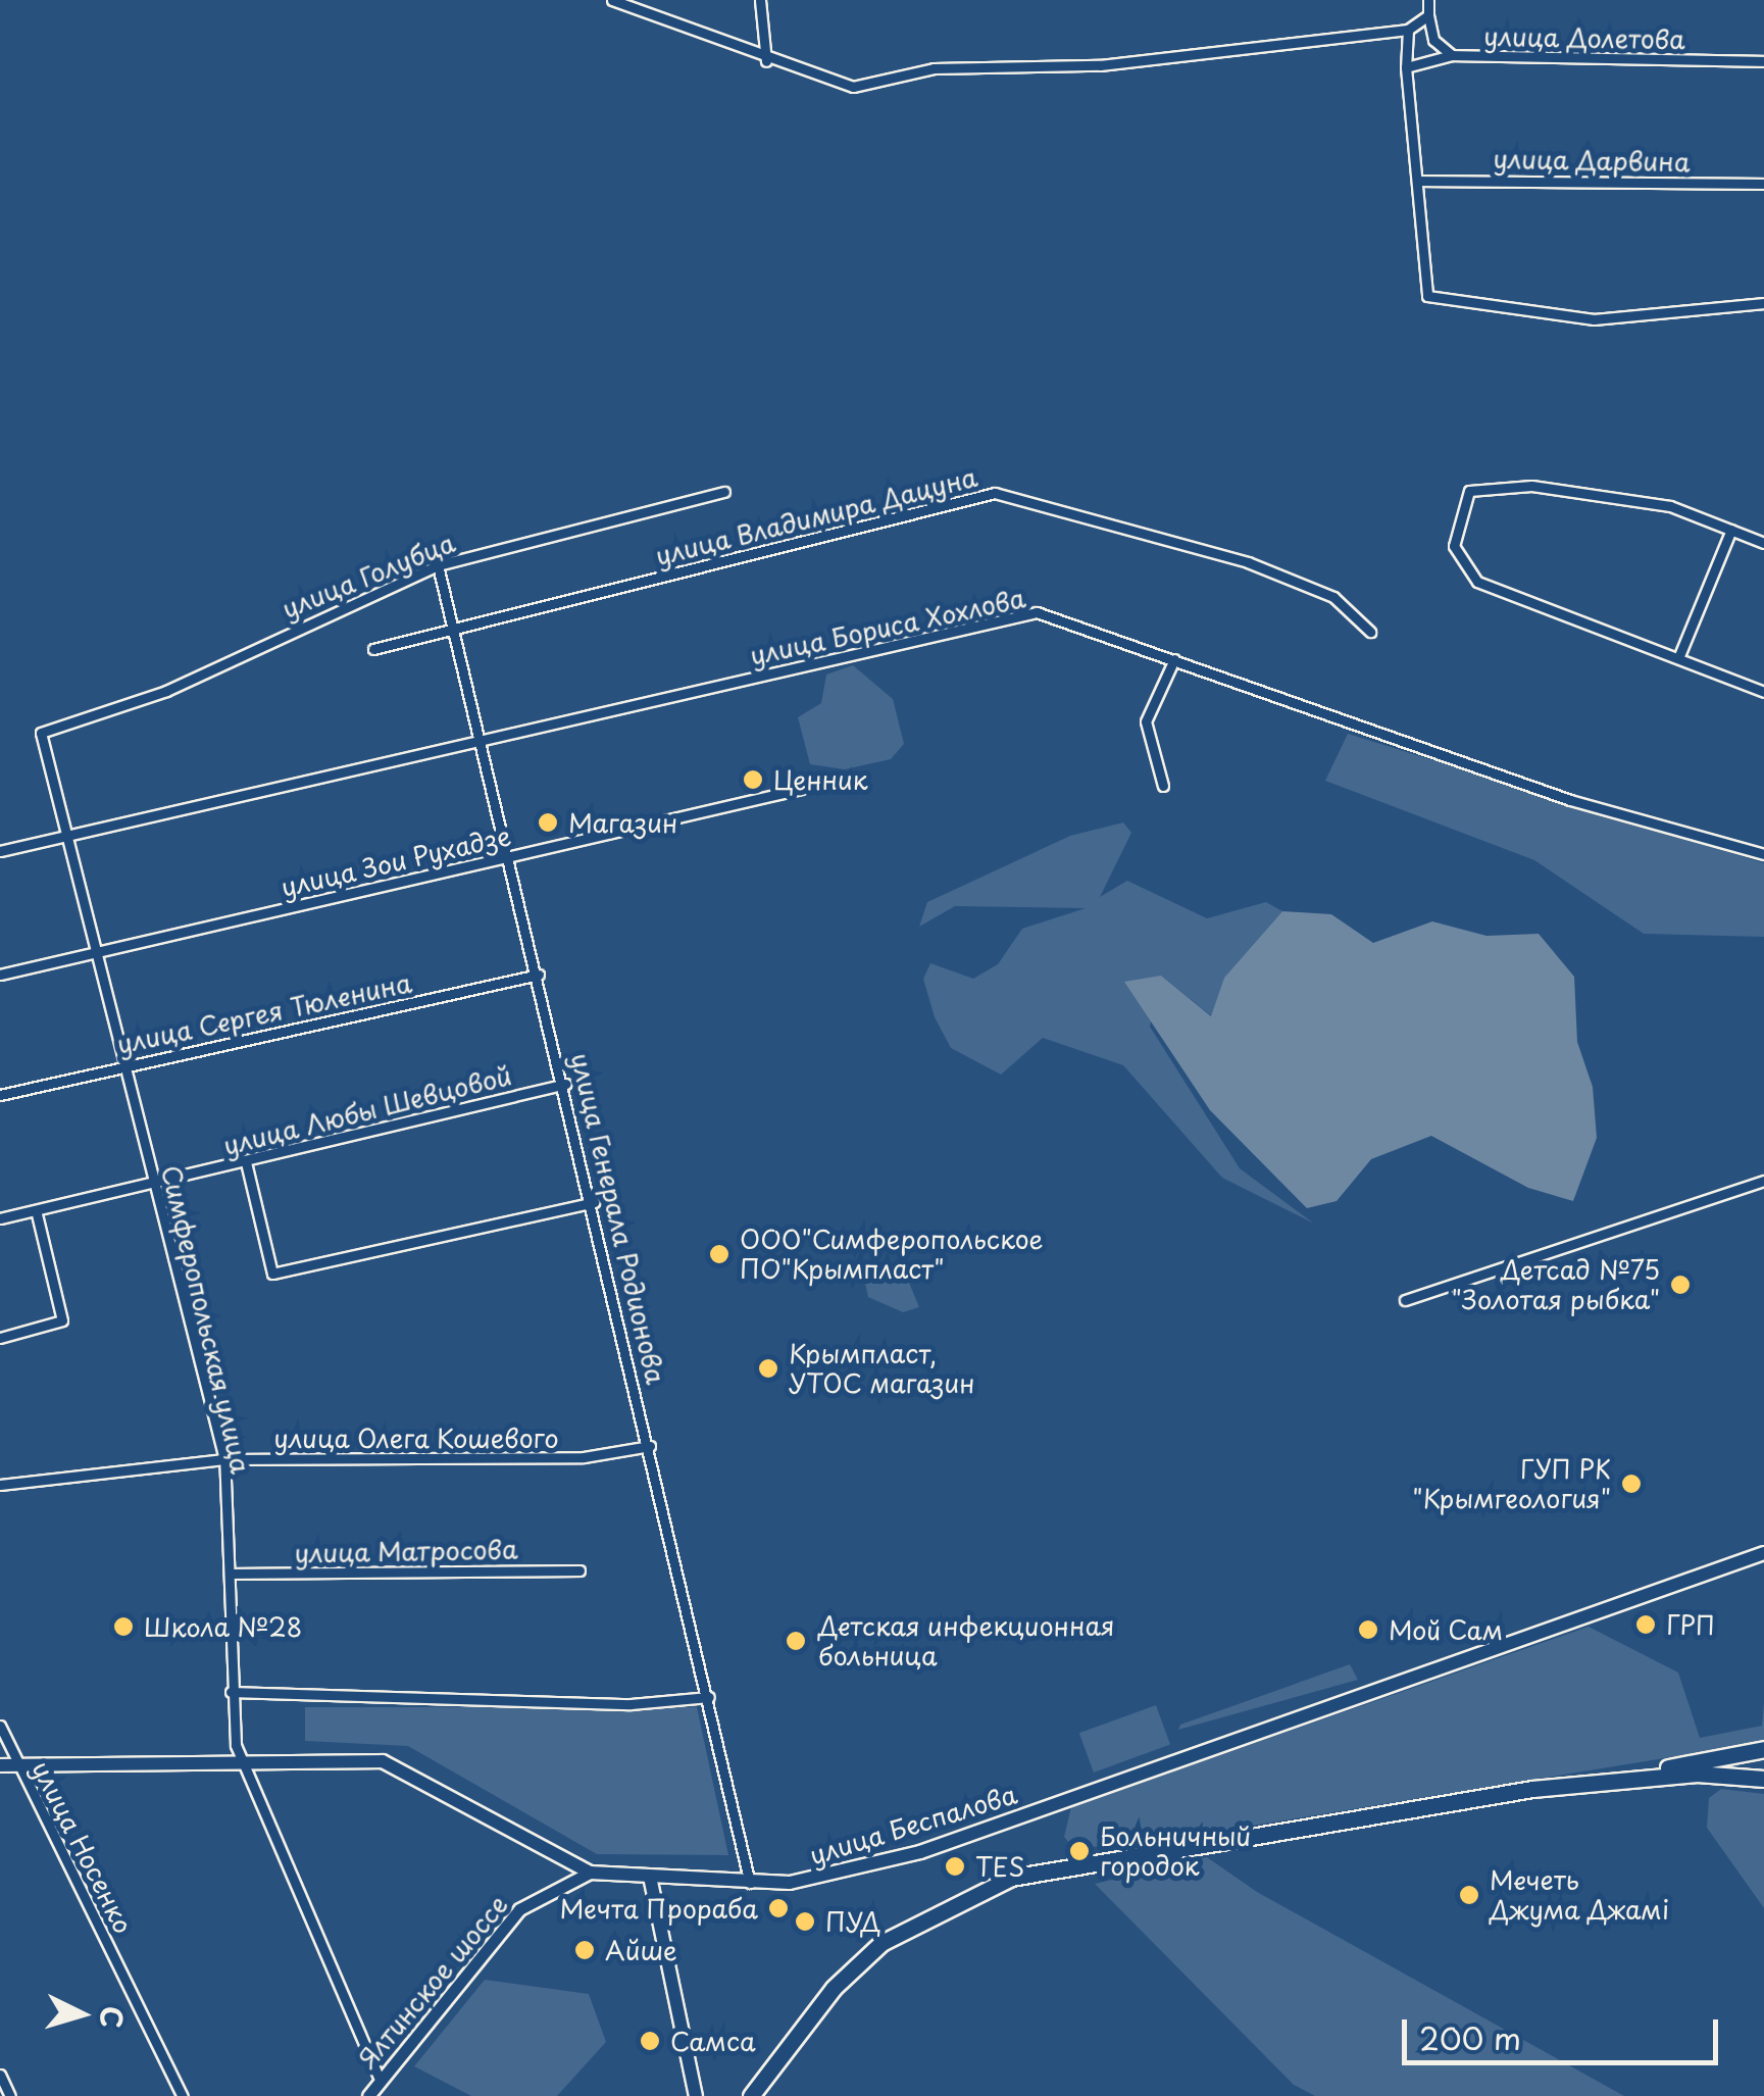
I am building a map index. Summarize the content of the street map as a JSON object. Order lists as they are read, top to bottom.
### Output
{
  "streets": {
    "main road": ["улица Беспалова"],
    "street": [
      "улица Долетова",
      "улица Дарвина",
      "улица Владимира Дацуна",
      "улица Голубца",
      "улица Бориса Хохлова",
      "улица Зои Рухадзе",
      "улица Сергея Тюленина",
      "улица Любы Шевцовой",
      "улица Генерала Родионова",
      "Симферопольская улица",
      "улица Олега Кошевого",
      "улица Матросова",
      "улица Носенко",
      "Ялтинское шоссе"
    ]
  },
  "crossings": [
    ["улица Владимира Дацуна", "улица Генерала Родионова"],
    ["улица Голубца", "улица Генерала Родионова"],
    ["улица Голубца", "Симферопольская улица"],
    ["улица Бориса Хохлова", "улица Генерала Родионова"],
    ["улица Бориса Хохлова", "Симферопольская улица"],
    ["улица Зои Рухадзе", "улица Генерала Родионова"],
    ["улица Зои Рухадзе", "Симферопольская улица"],
    ["улица Сергея Тюленина", "улица Генерала Родионова"],
    ["улица Сергея Тюленина", "Симферопольская улица"],
    ["улица Любы Шевцовой", "улица Генерала Родионова"],
    ["улица Любы Шевцовой", "Симферопольская улица"],
    ["улица Генерала Родионова", "улица Олега Кошевого"],
    ["улица Генерала Родионова", "улица Беспалова"],
    ["Симферопольская улица", "улица Олега Кошевого"],
    ["Симферопольская улица", "улица Матросова"],
    ["Симферопольская улица", "улица Беспалова"],
    ["Симферопольская улица", "Ялтинское шоссе"],
    ["улица Беспалова", "улица Носенко"],
    ["улица Беспалова", "Ялтинское шоссе"]
  ],
  "places": [
    "Ценник",
    "Магазин",
    "ООО\"Симферопольское ПО\"Крымпласт\"",
    "Детсад №75 \"Золотая рыбка\"",
    "Крымпласт, УТОС магазин",
    "ГУП РК \"Крымгеология\"",
    "ГРП",
    "Школа №28",
    "Мой Сам",
    "Детская инфекционная больница",
    "Больничный городок",
    "TES",
    "Мечеть Джума Джамі",
    "Мечта Прораба",
    "ПУД",
    "Айше",
    "Самса"
  ],
  "scale_bar": "200 m",
  "north": "right"
}
